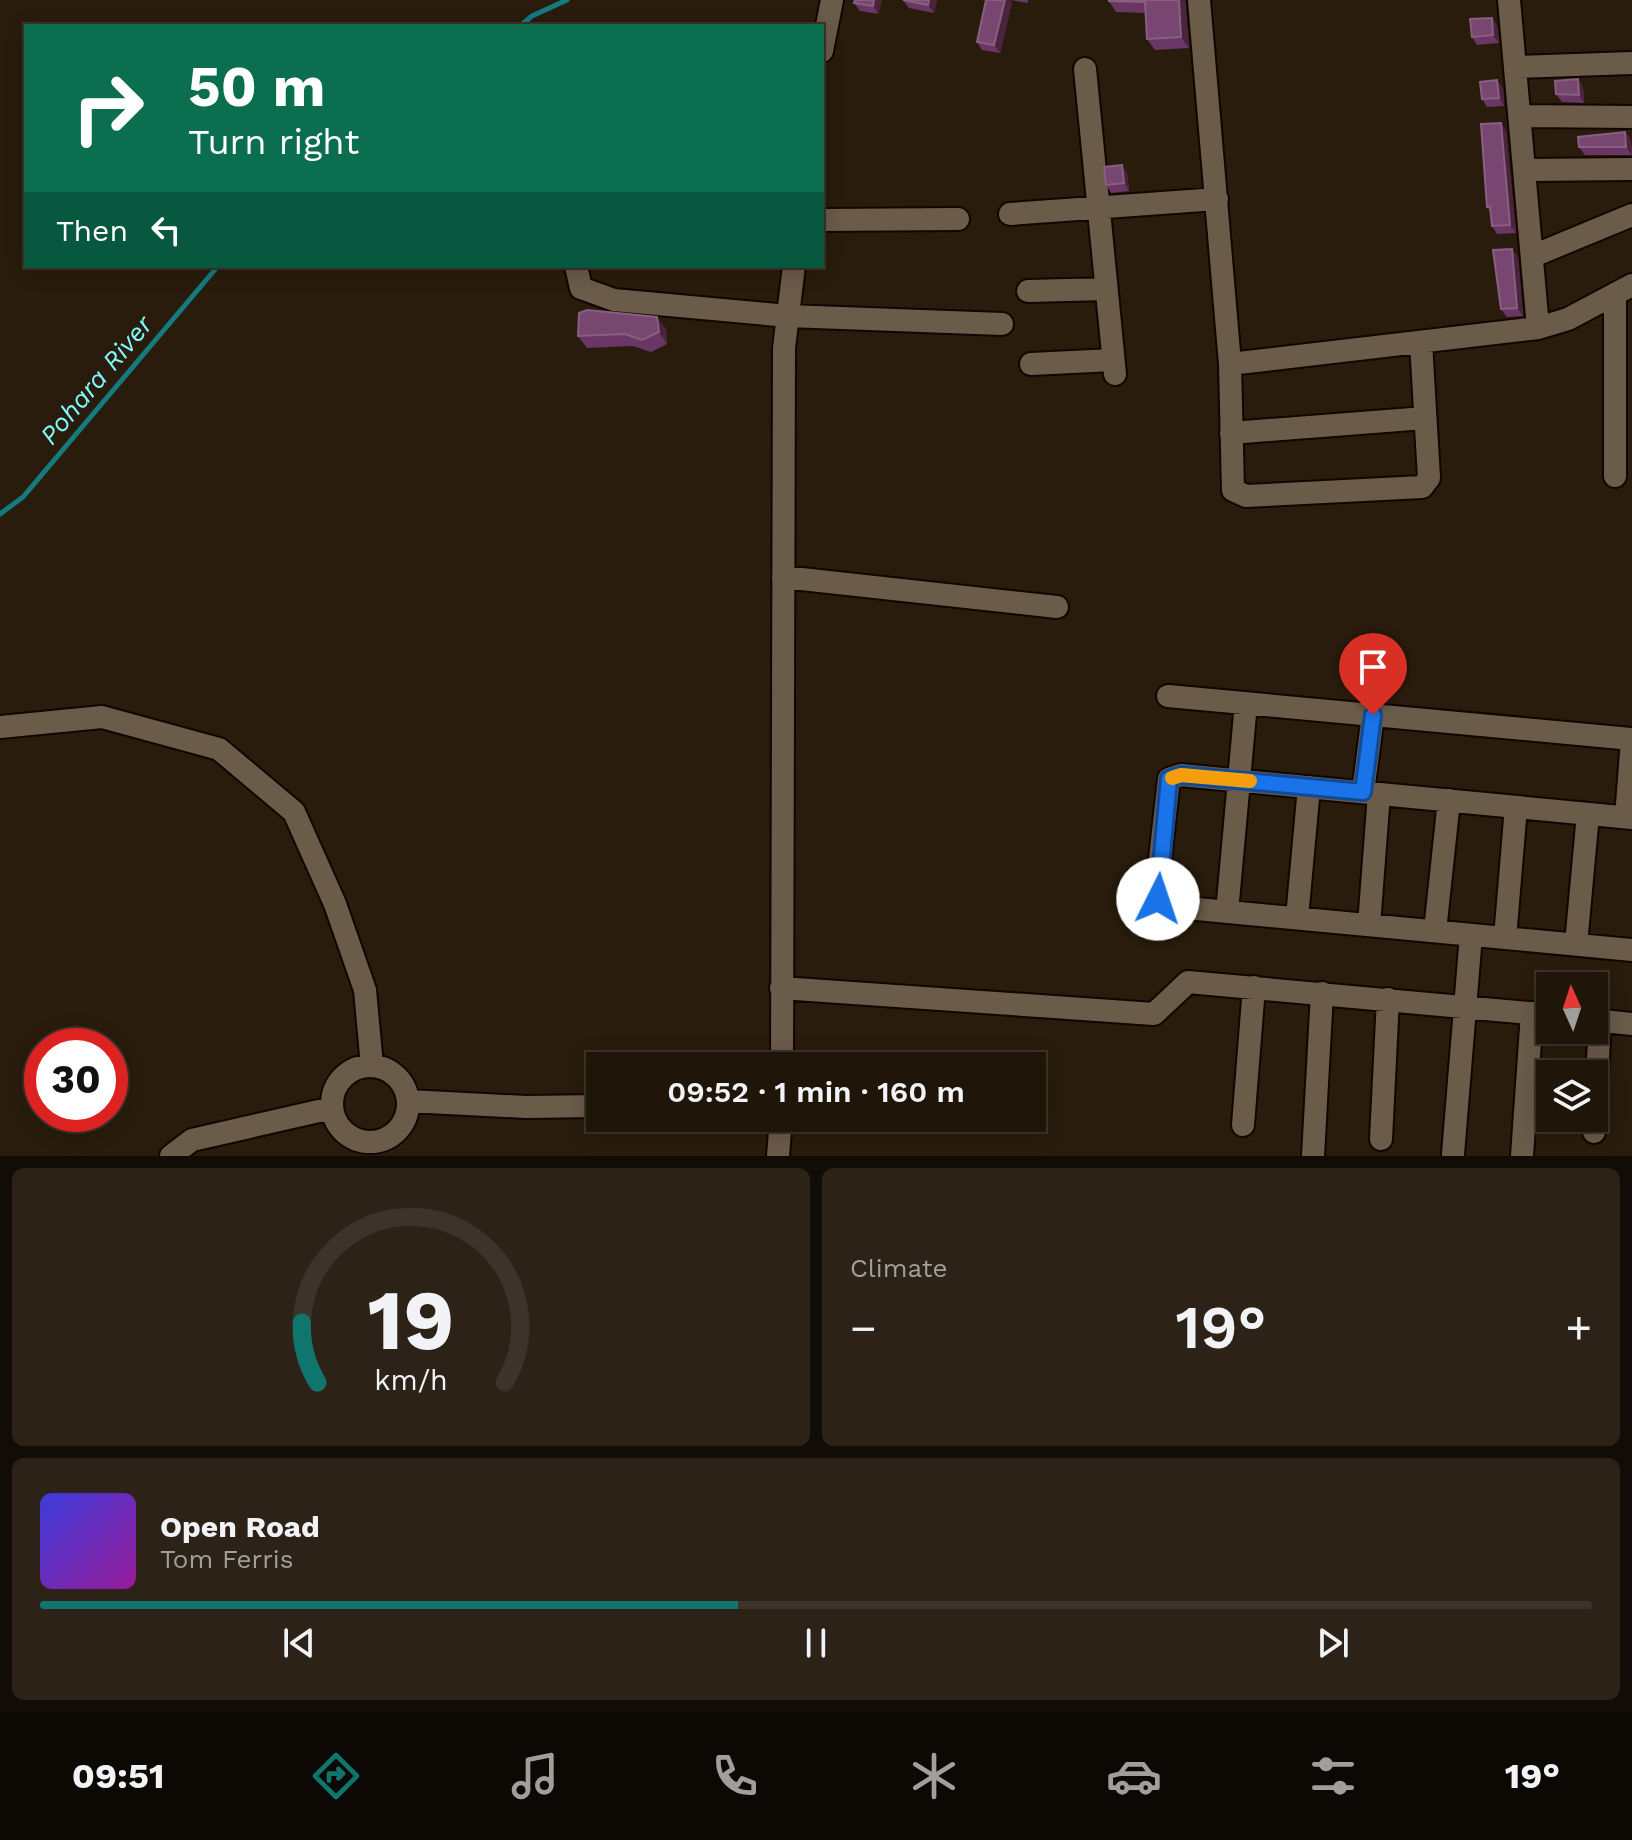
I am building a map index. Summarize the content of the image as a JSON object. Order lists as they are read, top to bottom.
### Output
{
  "water": ["Pohara River"],
  "north": "top",
  "page": {
    "turn": ["50 m", "Turn right"],
    "then": "Then",
    "limit": "30",
    "trip": "09:52 · 1 min · 160 m",
    "tile": "Climate",
    "heat": ["−", "19°", "+"],
    "song": ["Open Road", "Tom Ferris"],
    "tabs": ["09:51", "19°"],
    "gauge": ["19", "km/h"]
  }
}
